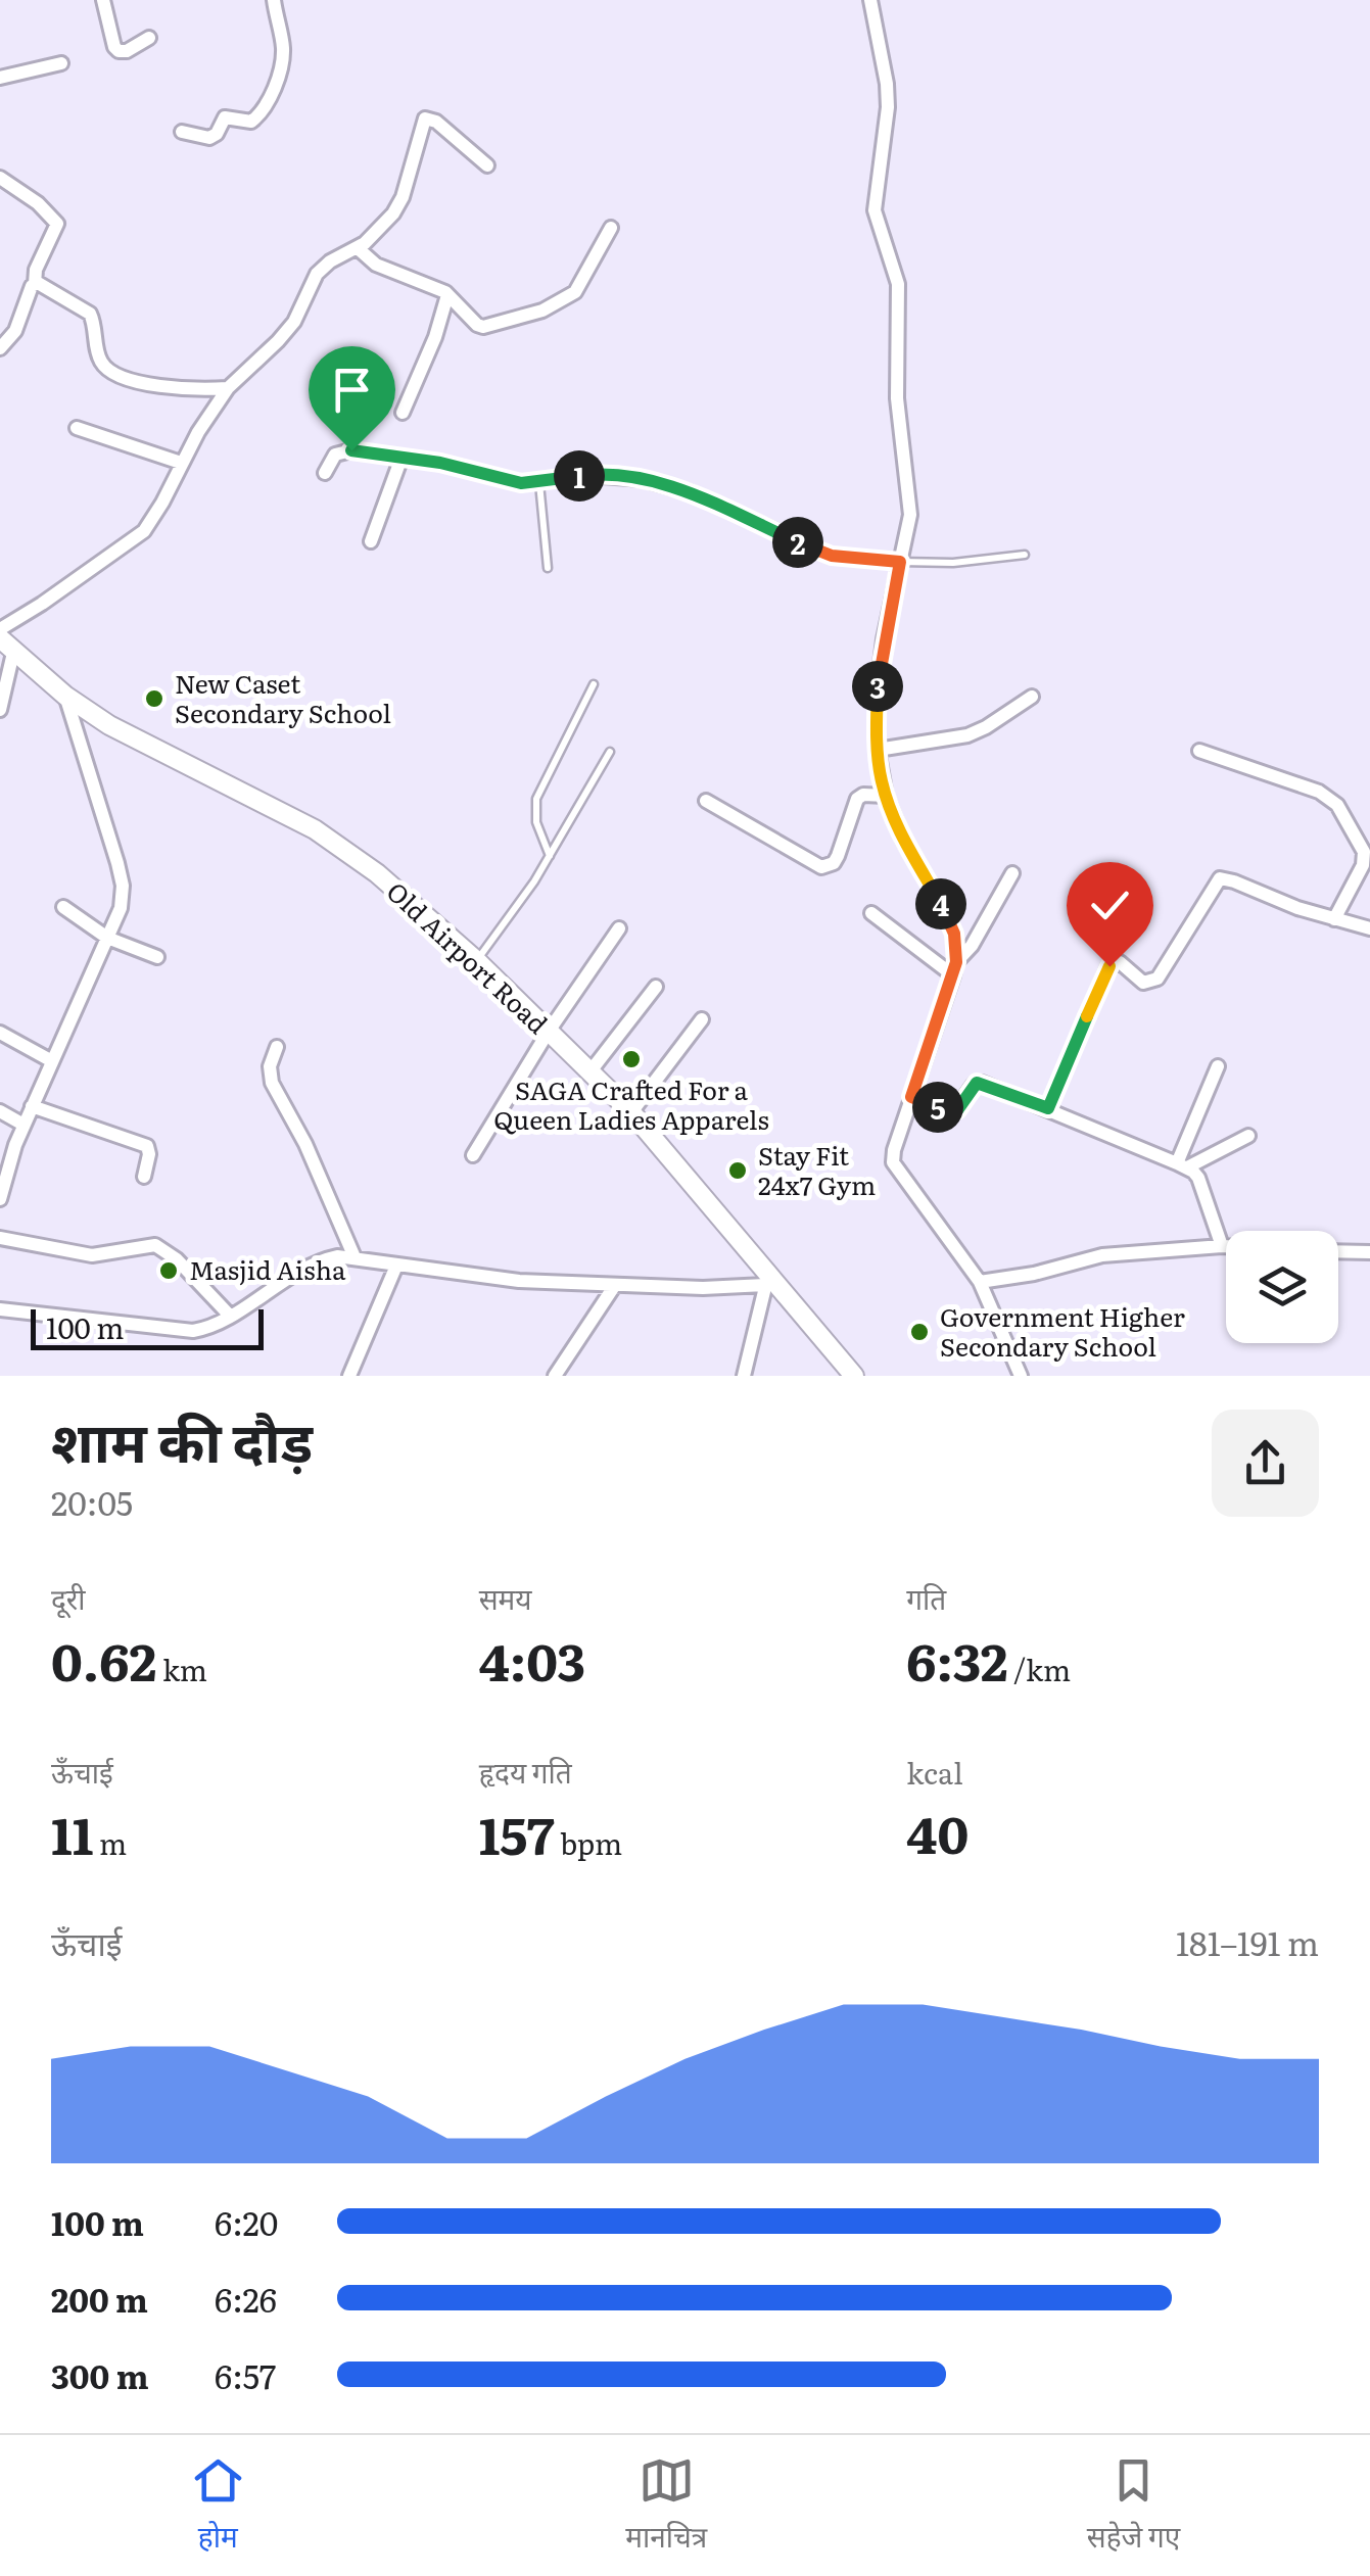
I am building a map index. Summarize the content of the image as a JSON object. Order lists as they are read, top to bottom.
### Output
{
  "streets": {
    "main road": ["Old Airport Road"]
  },
  "places": [
    "New Caset Secondary School",
    "SAGA Crafted For a Queen Ladies Apparels",
    "Stay Fit 24x7 Gym",
    "Masjid Aisha",
    "Government Higher Secondary School"
  ],
  "scale_bar": "100 m",
  "page": {
    "pins": [
      "1",
      "2",
      "3",
      "4",
      "5"
    ],
    "scale": "100 m",
    "heading": ["शाम की दौड़", "20:05"],
    "stats": [
      ["दूरी", "0.62 km"],
      ["समय", "4:03"],
      ["गति", "6:32 /km"],
      ["ऊँचाई", "11 m"],
      ["हृदय गति", "157 bpm"],
      ["kcal", "40"]
    ],
    "chart": ["ऊँचाई", "181–191 m"],
    "list": [
      {
        "name": "100 m",
        "note": "6:20"
      },
      {
        "name": "200 m",
        "note": "6:26"
      },
      {
        "name": "300 m",
        "note": "6:57"
      }
    ],
    "tabs": ["होम", "मानचित्र", "सहेजे गए"]
  }
}
